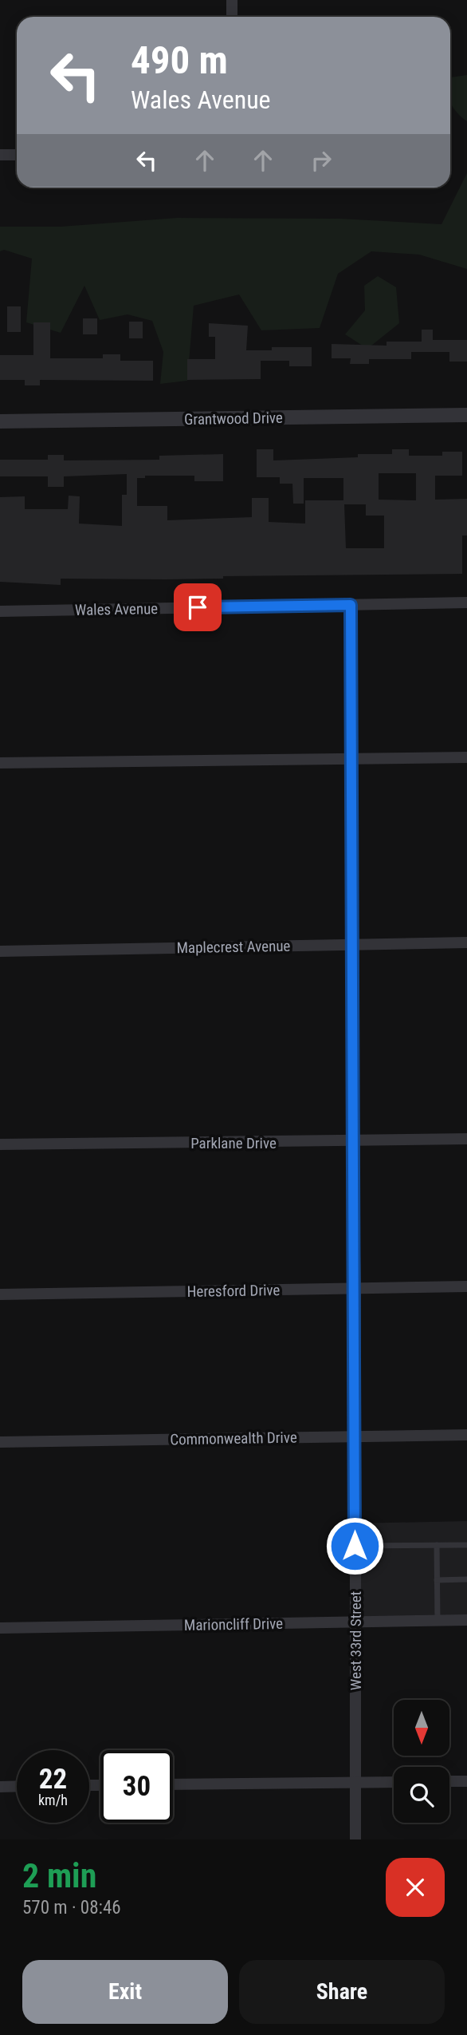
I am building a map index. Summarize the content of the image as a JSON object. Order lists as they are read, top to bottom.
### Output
{
  "streets": {
    "street": [
      "Grantwood Drive",
      "Wales Avenue",
      "Maplecrest Avenue",
      "Parklane Drive",
      "Heresford Drive",
      "Commonwealth Drive",
      "Marioncliff Drive",
      "West 33rd Street"
    ]
  },
  "crossings": [
    ["Wales Avenue", "West 33rd Street"],
    ["Maplecrest Avenue", "West 33rd Street"],
    ["Parklane Drive", "West 33rd Street"],
    ["Heresford Drive", "West 33rd Street"],
    ["Commonwealth Drive", "West 33rd Street"],
    ["Marioncliff Drive", "West 33rd Street"]
  ],
  "north": "bottom",
  "page": {
    "turn": ["490 m", "Wales Avenue"],
    "speed": "22 km/h",
    "limit": "30",
    "heading": ["2 min", "570 m · 08:46"],
    "buttons": ["Exit", "Share"]
  }
}
